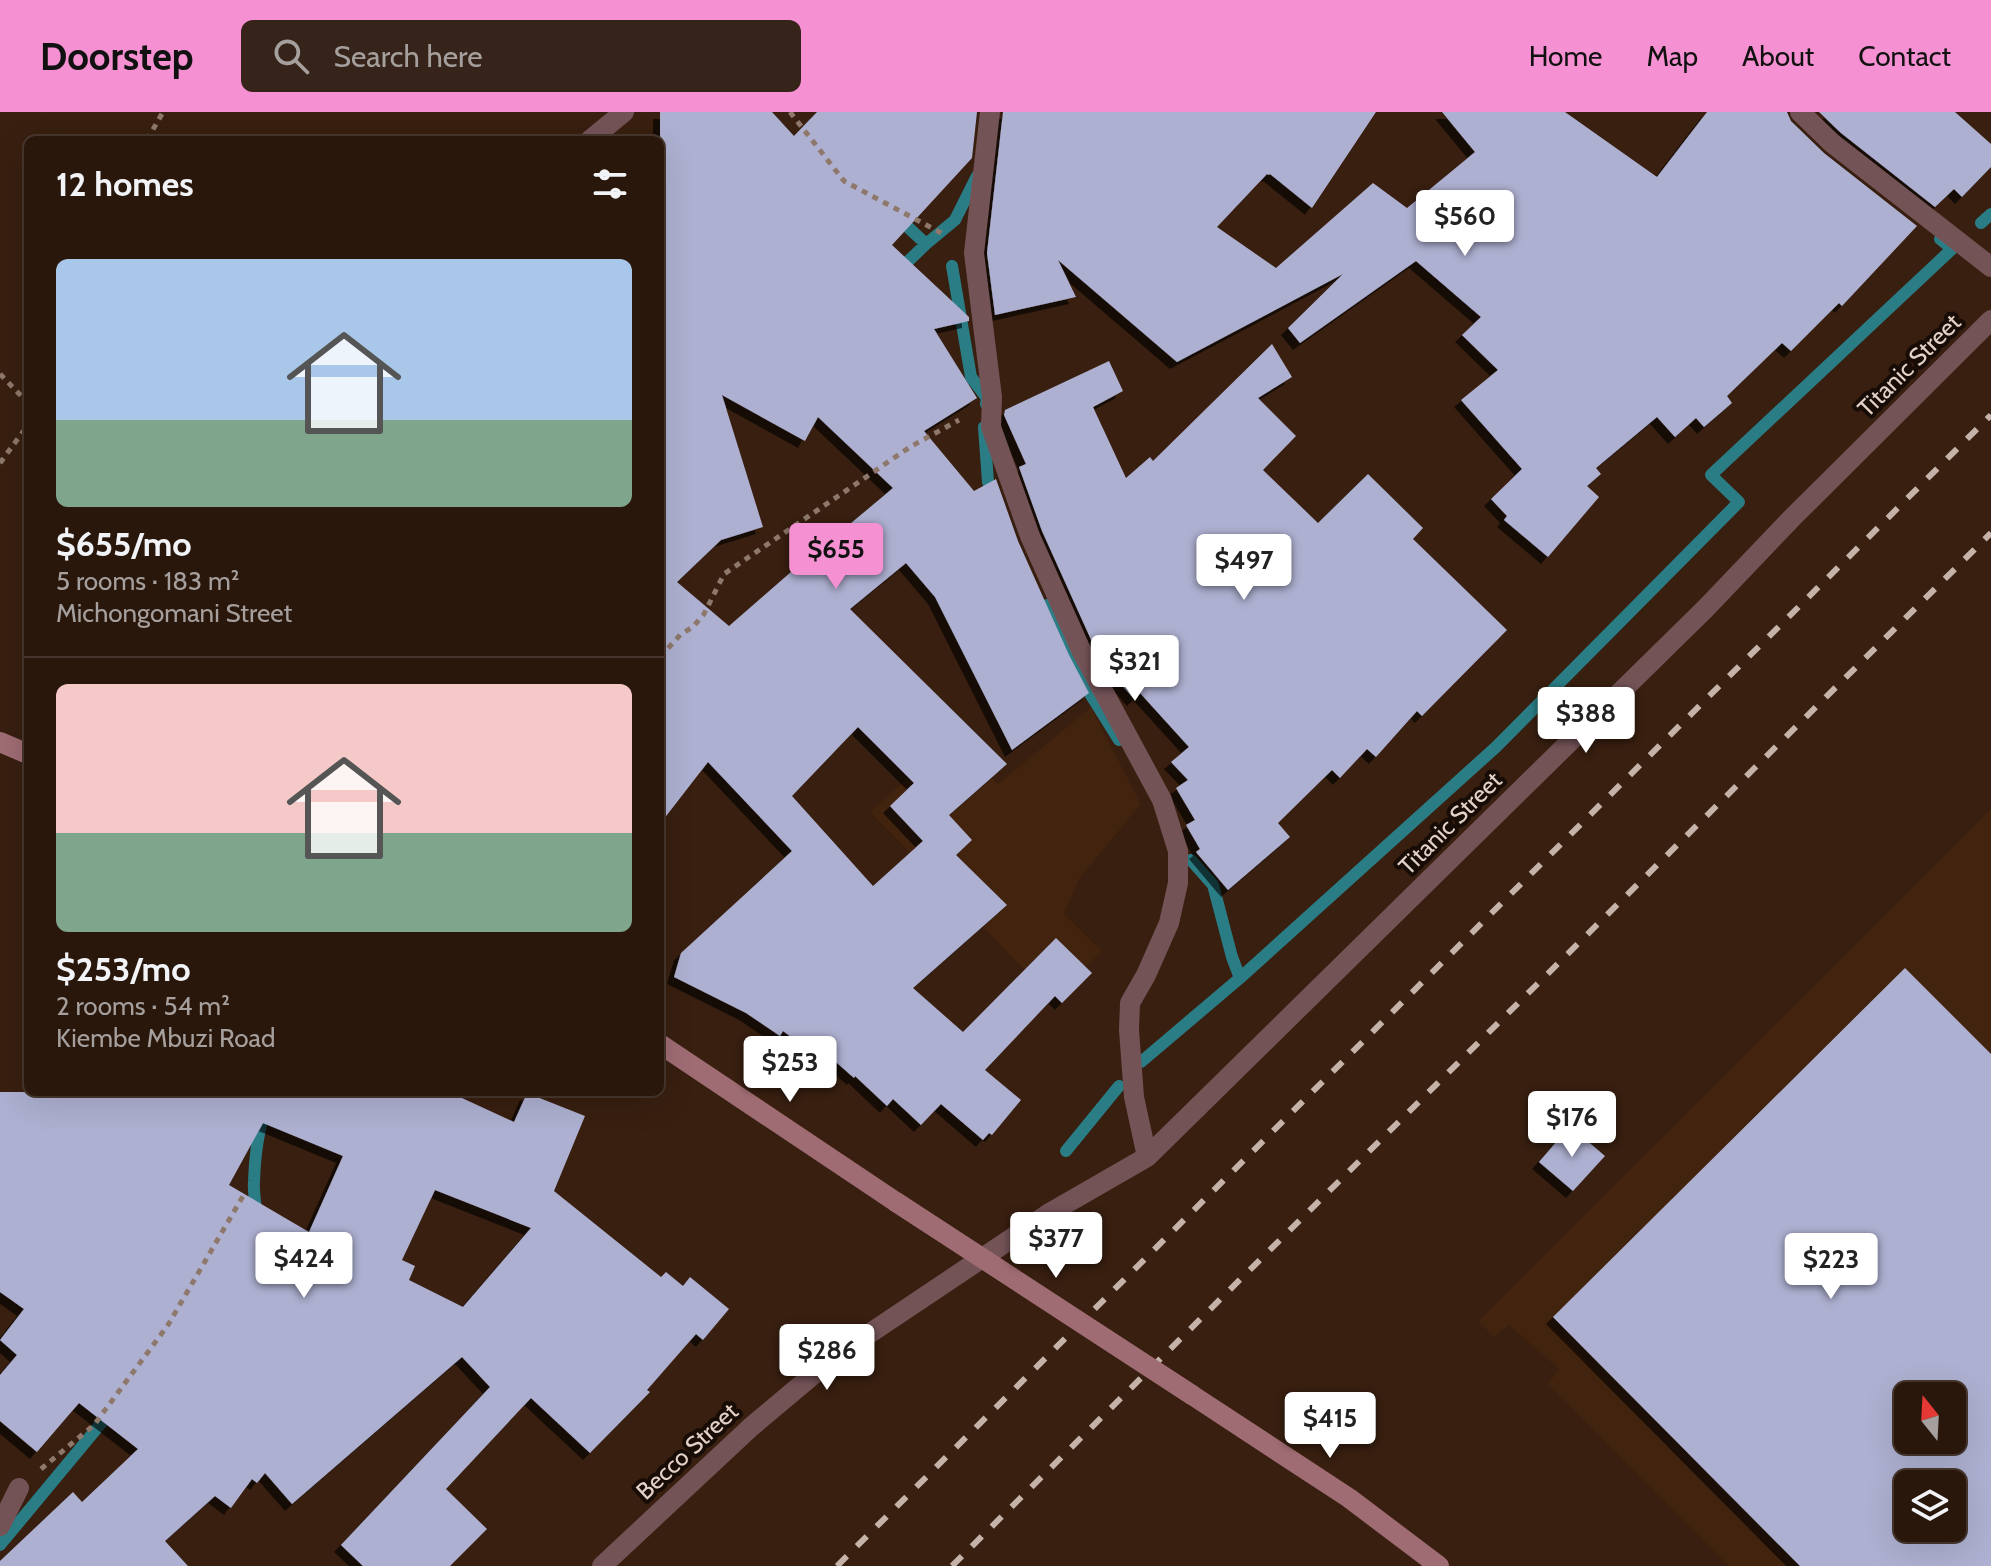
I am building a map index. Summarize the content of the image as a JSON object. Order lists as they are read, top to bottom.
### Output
{
  "streets": {
    "street": ["Titanic Street", "Becco Street"]
  },
  "crossings": [
    ["Titanic Street", "Becco Street"]
  ],
  "north": "top",
  "page": {
    "header": "Doorstep",
    "search": "Search here",
    "nav": [
      "Home",
      "Map",
      "About",
      "Contact"
    ],
    "heading": "12 homes",
    "price": [
      "$560",
      "$655",
      "$497",
      "$321",
      "$388",
      "$253",
      "$176",
      "$377",
      "$424",
      "$223",
      "$286",
      "$415"
    ],
    "list": [
      {
        "name": "$655/mo",
        "note": "5 rooms · 183 m² · Michongomani Street"
      },
      {
        "name": "$253/mo",
        "note": "2 rooms · 54 m² · Kiembe Mbuzi Road"
      }
    ]
  }
}
